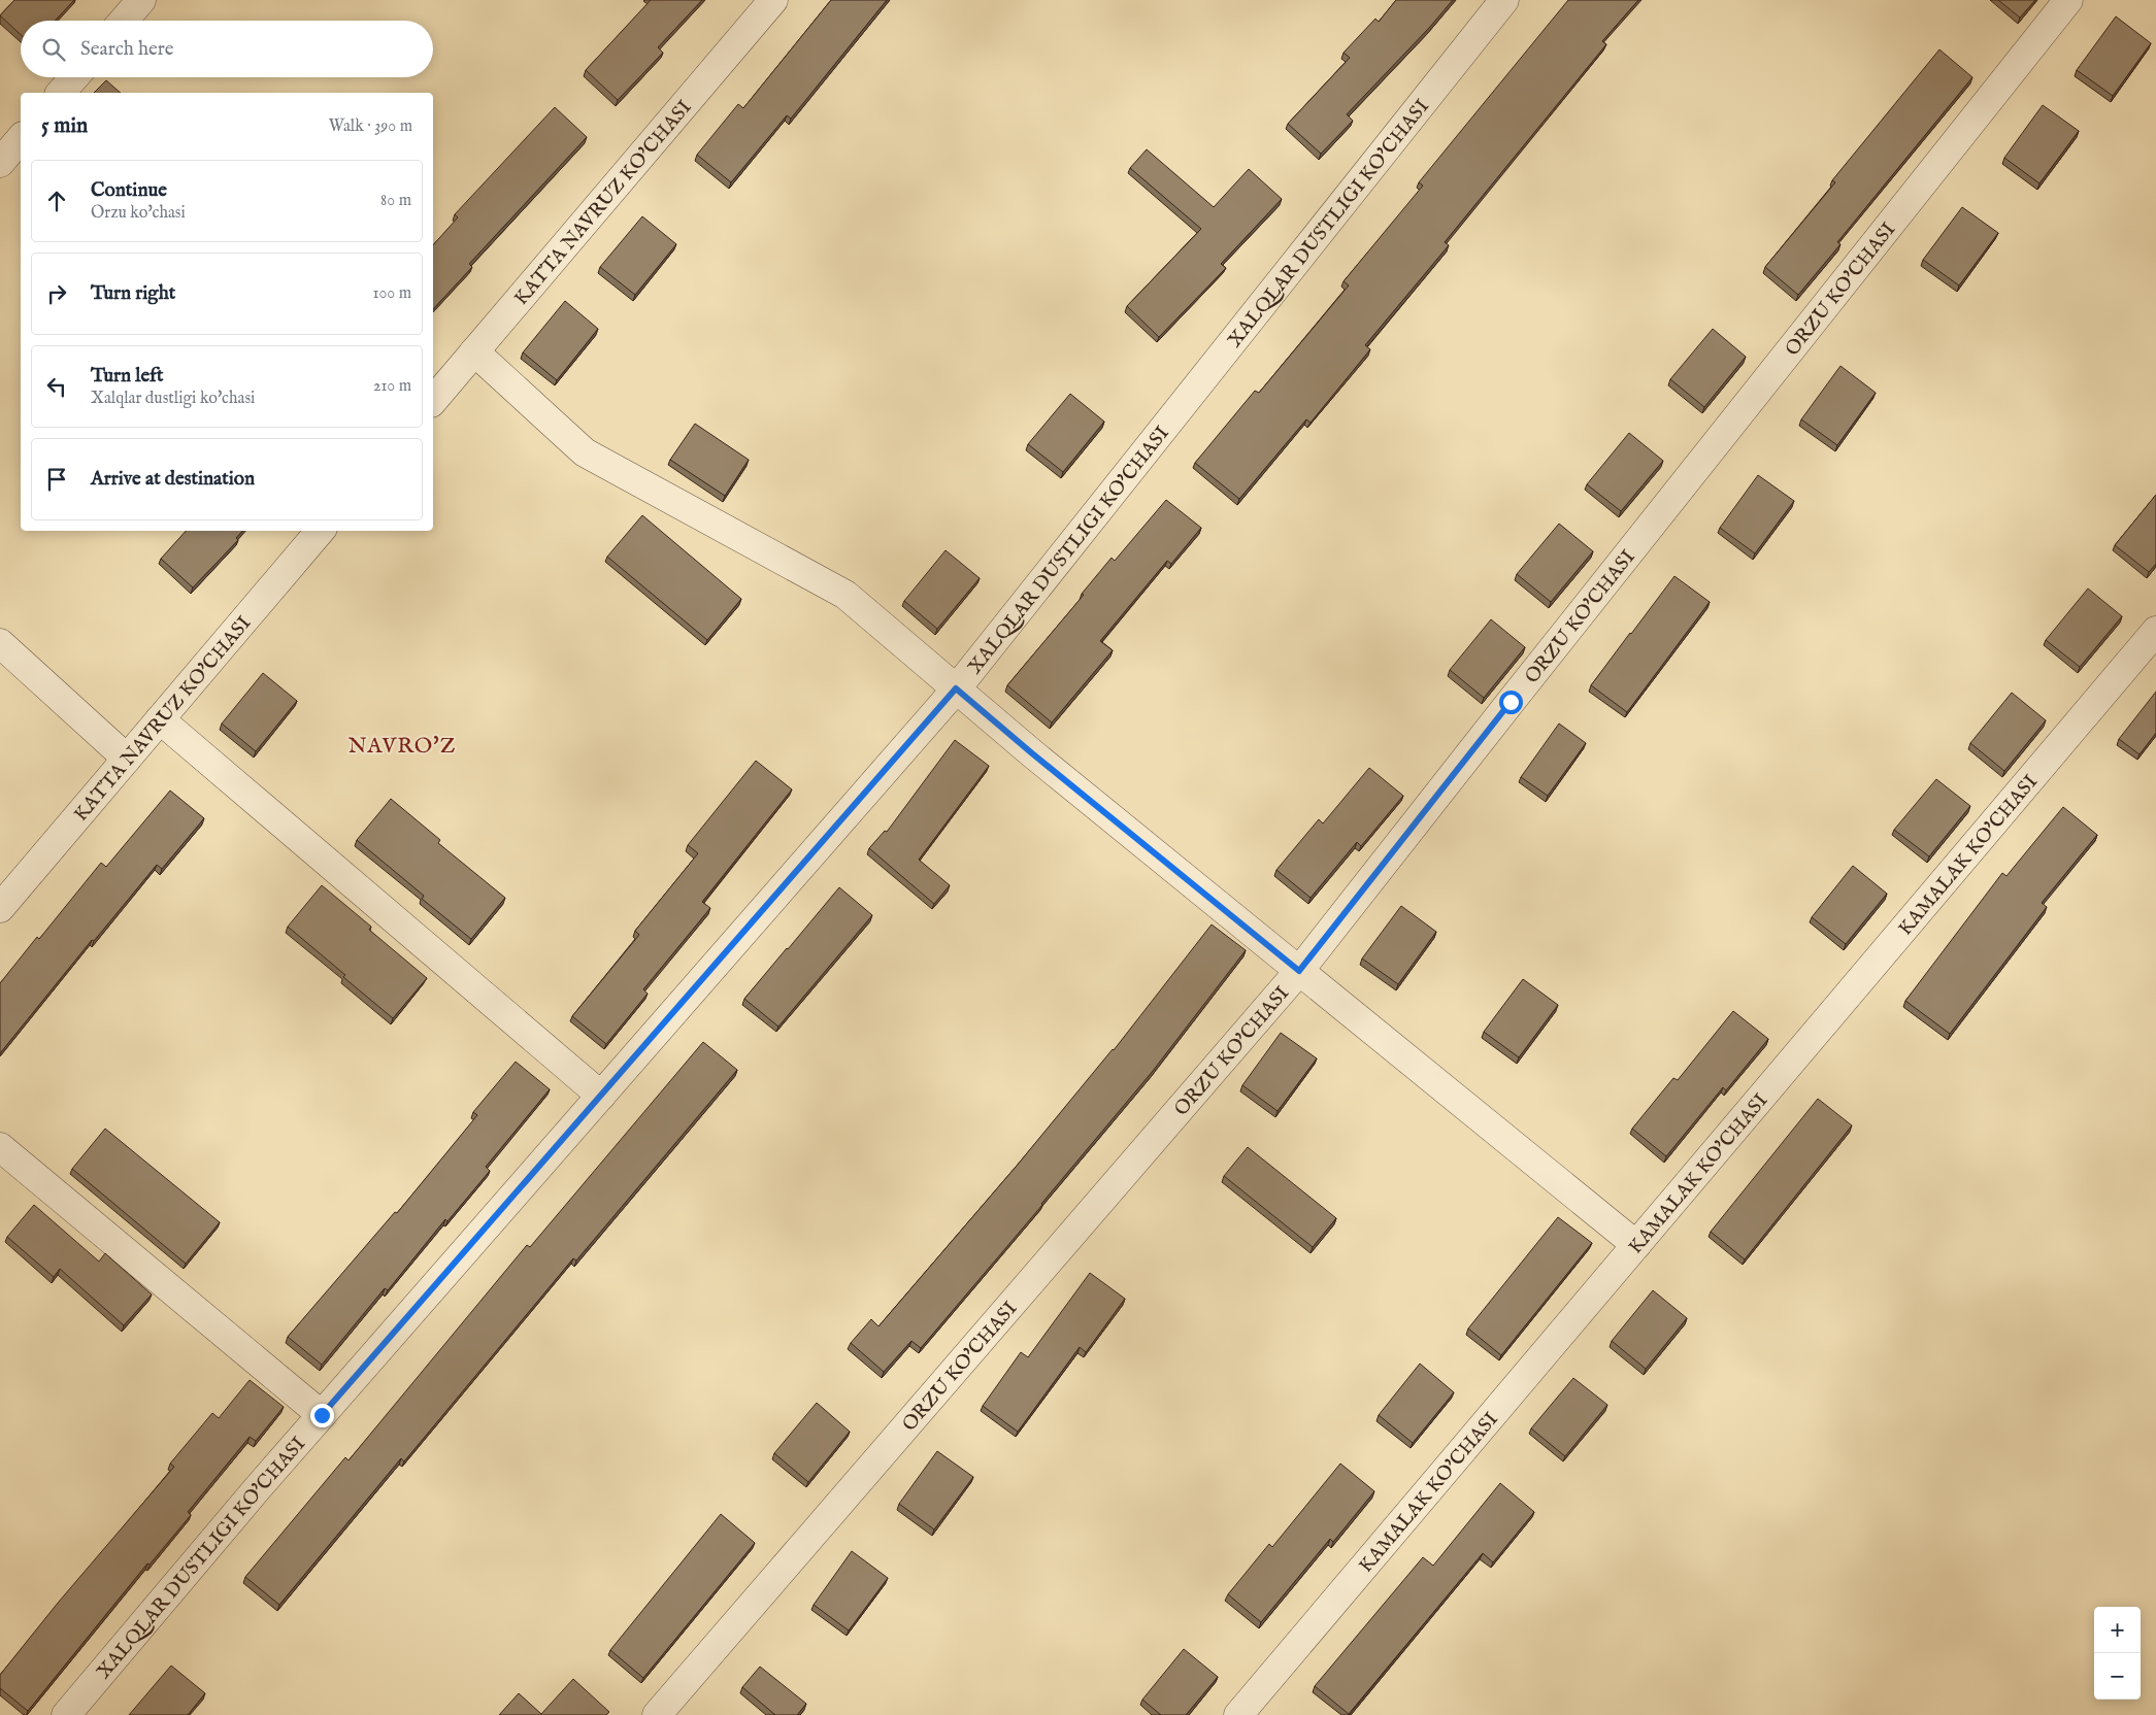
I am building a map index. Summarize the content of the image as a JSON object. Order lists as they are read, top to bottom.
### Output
{
  "streets": {
    "street": [
      "KATTA NAVRUZ KO'CHASI",
      "XALQLAR DUSTLIGI KO'CHASI",
      "ORZU KO'CHASI",
      "KAMALAK KO'CHASI"
    ]
  },
  "districts": ["NAVRO'Z"],
  "page": {
    "search": "Search here",
    "heading": ["5 min", "Walk · 390 m"],
    "list": [
      ["Continue", "Orzu ko'chasi", "80 m"],
      ["Turn right", "100 m"],
      ["Turn left", "Xalqlar dustligi ko'chasi", "210 m"],
      "Arrive at destination"
    ],
    "map_buttons": ["+", "−"]
  }
}
